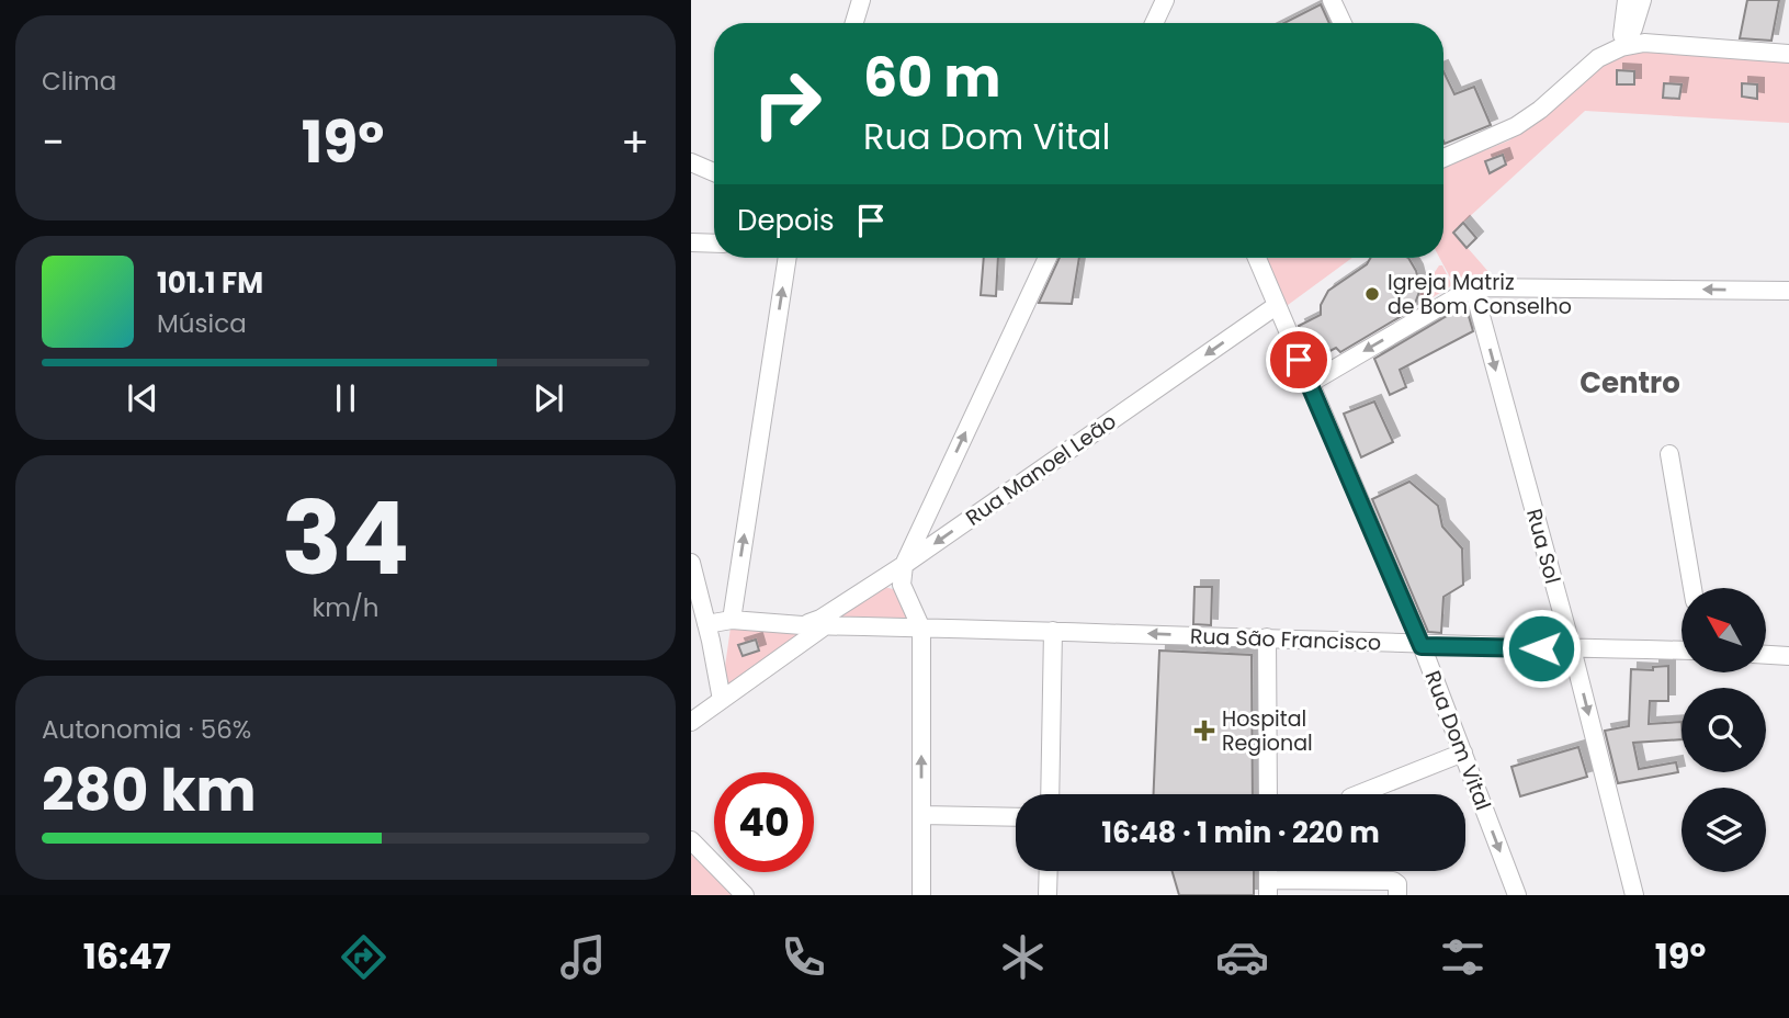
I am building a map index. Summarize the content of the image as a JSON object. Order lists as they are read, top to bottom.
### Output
{
  "streets": {
    "street": [
      "Rua Manoel Leão",
      "Rua Sol",
      "Rua São Francisco",
      "Rua Dom Vital"
    ]
  },
  "crossings": [
    ["Rua Manoel Leão", "Rua São Francisco"],
    ["Rua Manoel Leão", "Rua Dom Vital"],
    ["Rua Sol", "Rua São Francisco"],
    ["Rua São Francisco", "Rua Dom Vital"]
  ],
  "one_way": ["Rua Manoel Leão", "Rua Sol"],
  "districts": ["Centro"],
  "places": {
    "other": ["Igreja Matriz de Bom Conselho"],
    "health": ["Hospital Regional"]
  },
  "north": "top left",
  "page": {
    "tile": [
      "Clima",
      ["34", "km/h"],
      ["Autonomia · 56%", "280 km"]
    ],
    "turn": ["60 m", "Rua Dom Vital"],
    "heat": ["−", "19°", "+"],
    "then": "Depois",
    "song": ["101.1 FM", "Música"],
    "limit": "40",
    "trip": "16:48 · 1 min · 220 m",
    "tabs": ["16:47", "19°"]
  }
}
